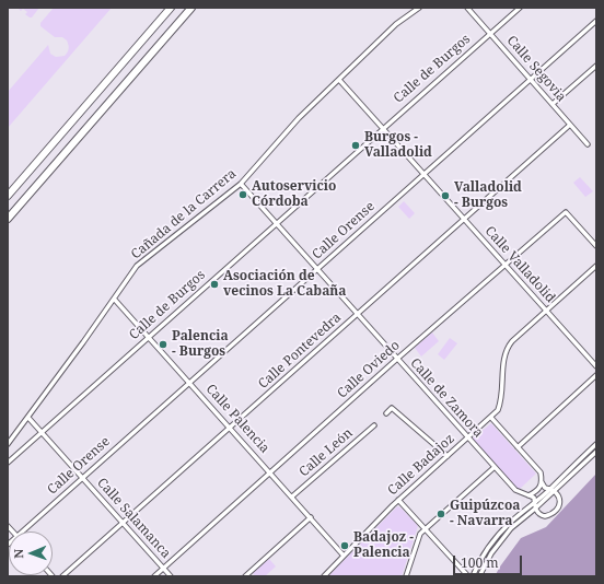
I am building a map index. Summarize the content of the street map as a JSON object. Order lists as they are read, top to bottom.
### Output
{
  "streets": {
    "street": [
      "Calle de Burgos",
      "Calle Segovia",
      "Cañada de la Carrera",
      "Calle Orense",
      "Calle Valladolid",
      "Calle Pontevedra",
      "Calle Oviedo",
      "Calle de Zamora",
      "Calle Palencia",
      "Calle León",
      "Calle Badajoz",
      "Calle Salamanca"
    ]
  },
  "crossings": [
    ["Calle de Burgos", "Calle Segovia"],
    ["Calle de Burgos", "Calle Valladolid"],
    ["Calle de Burgos", "Calle de Zamora"],
    ["Calle de Burgos", "Calle Palencia"],
    ["Calle de Burgos", "Calle Salamanca"],
    ["Calle Segovia", "Calle Orense"],
    ["Calle Segovia", "Calle Pontevedra"],
    ["Cañada de la Carrera", "Calle Valladolid"],
    ["Cañada de la Carrera", "Calle de Zamora"],
    ["Cañada de la Carrera", "Calle Palencia"],
    ["Cañada de la Carrera", "Calle Salamanca"],
    ["Calle Orense", "Calle Valladolid"],
    ["Calle Orense", "Calle de Zamora"],
    ["Calle Orense", "Calle Palencia"],
    ["Calle Orense", "Calle Salamanca"],
    ["Calle Valladolid", "Calle Pontevedra"],
    ["Calle Valladolid", "Calle Oviedo"],
    ["Calle Valladolid", "Calle Badajoz"],
    ["Calle Pontevedra", "Calle de Zamora"],
    ["Calle Pontevedra", "Calle Palencia"],
    ["Calle Pontevedra", "Calle Salamanca"],
    ["Calle Oviedo", "Calle de Zamora"],
    ["Calle Oviedo", "Calle Palencia"],
    ["Calle Oviedo", "Calle Salamanca"],
    ["Calle de Zamora", "Calle Badajoz"],
    ["Calle Palencia", "Calle León"],
    ["Calle Palencia", "Calle Badajoz"]
  ],
  "places": [
    "Burgos - Valladolid",
    "Autoservicio Córdoba",
    "Valladolid - Burgos",
    "Asociación de vecinos La Cabaña",
    "Palencia - Burgos",
    "Guipúzcoa - Navarra",
    "Badajoz - Palencia"
  ],
  "scale_bar": "100 m",
  "north": "left"
}
